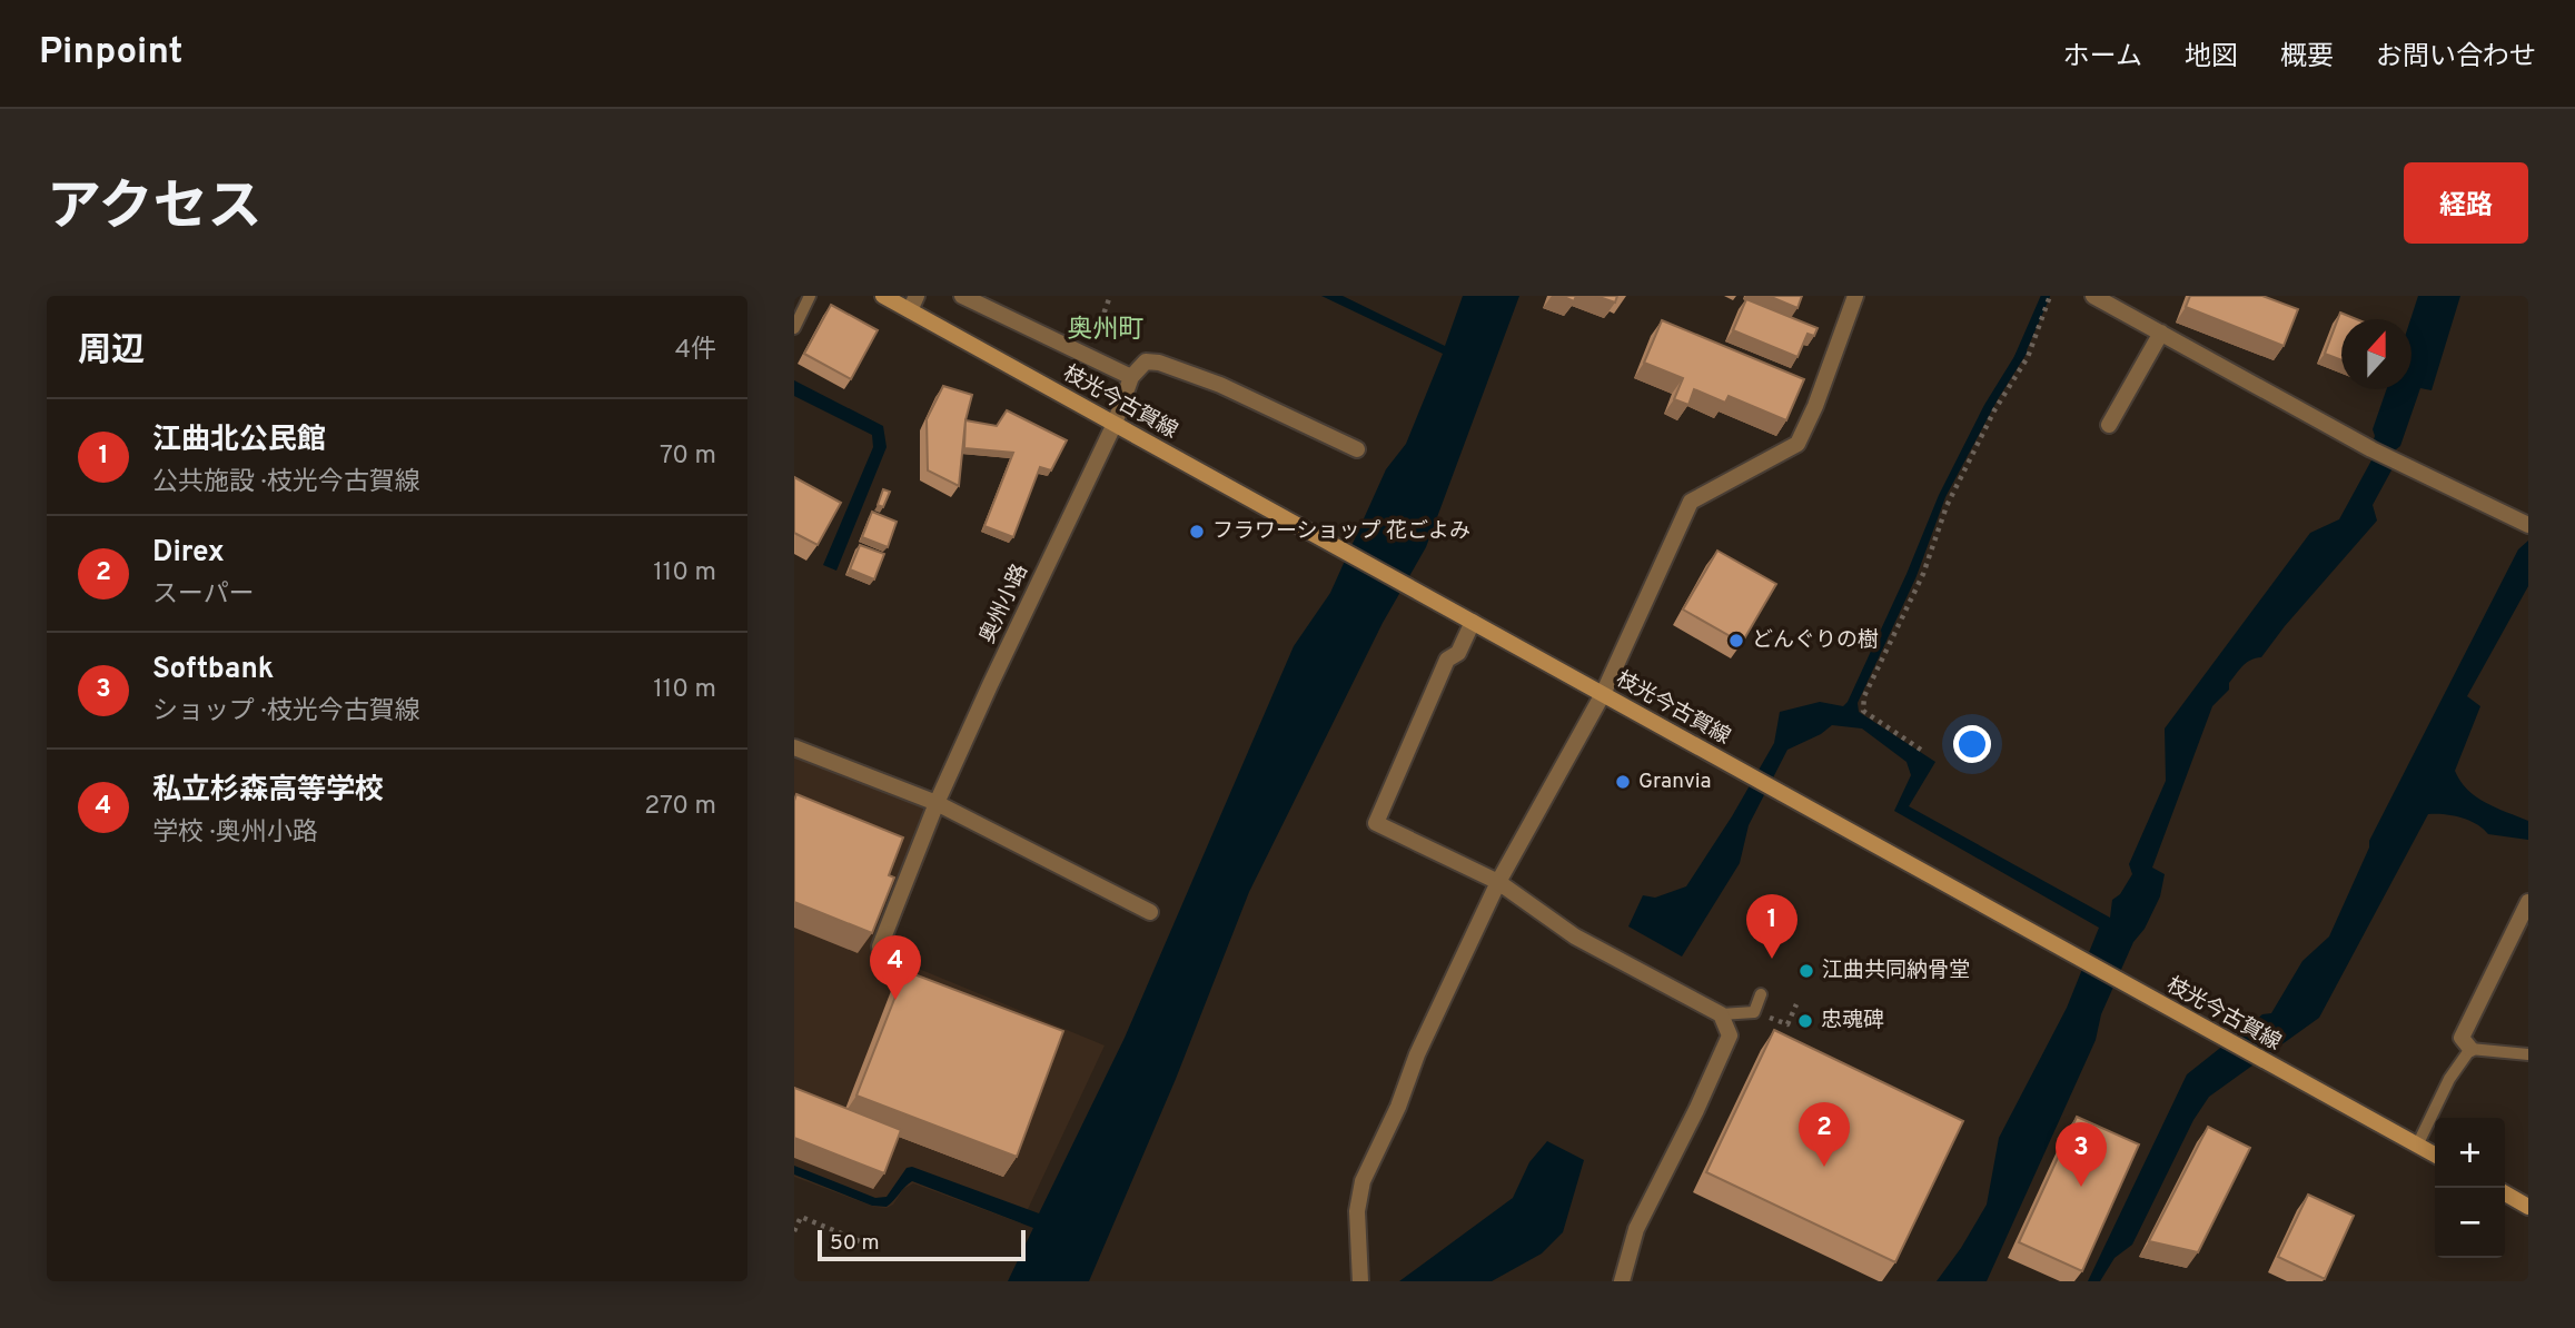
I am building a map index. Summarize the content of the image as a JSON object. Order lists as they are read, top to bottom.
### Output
{
  "streets": {
    "main road": ["枝光今古賀線"],
    "street": ["奥州小路"]
  },
  "crossings": [
    ["枝光今古賀線", "奥州小路"]
  ],
  "districts": ["奥州町"],
  "places": [
    "フラワーショップ 花ごよみ",
    "どんぐりの樹",
    "Granvia",
    "江曲共同納骨堂",
    "忠魂碑"
  ],
  "scale_bar": "50 m",
  "north": "top",
  "page": {
    "header": "Pinpoint",
    "nav": [
      "ホーム",
      "地図",
      "概要",
      "お問い合わせ"
    ],
    "title": "アクセス",
    "buttons": "経路",
    "heading": ["周辺", "4件"],
    "list": [
      {
        "mark": "1",
        "name": "江曲北公民館",
        "note": "公共施設 · 枝光今古賀線",
        "value": "70 m"
      },
      {
        "mark": "2",
        "name": "Direx",
        "note": "スーパー",
        "value": "110 m"
      },
      {
        "mark": "3",
        "name": "Softbank",
        "note": "ショップ · 枝光今古賀線",
        "value": "110 m"
      },
      {
        "mark": "4",
        "name": "私立杉森高等学校",
        "note": "学校 · 奥州小路",
        "value": "270 m"
      }
    ],
    "pins": [
      "1",
      "4",
      "2",
      "3"
    ],
    "map_buttons": ["+", "−"],
    "scale": "50 m"
  }
}
